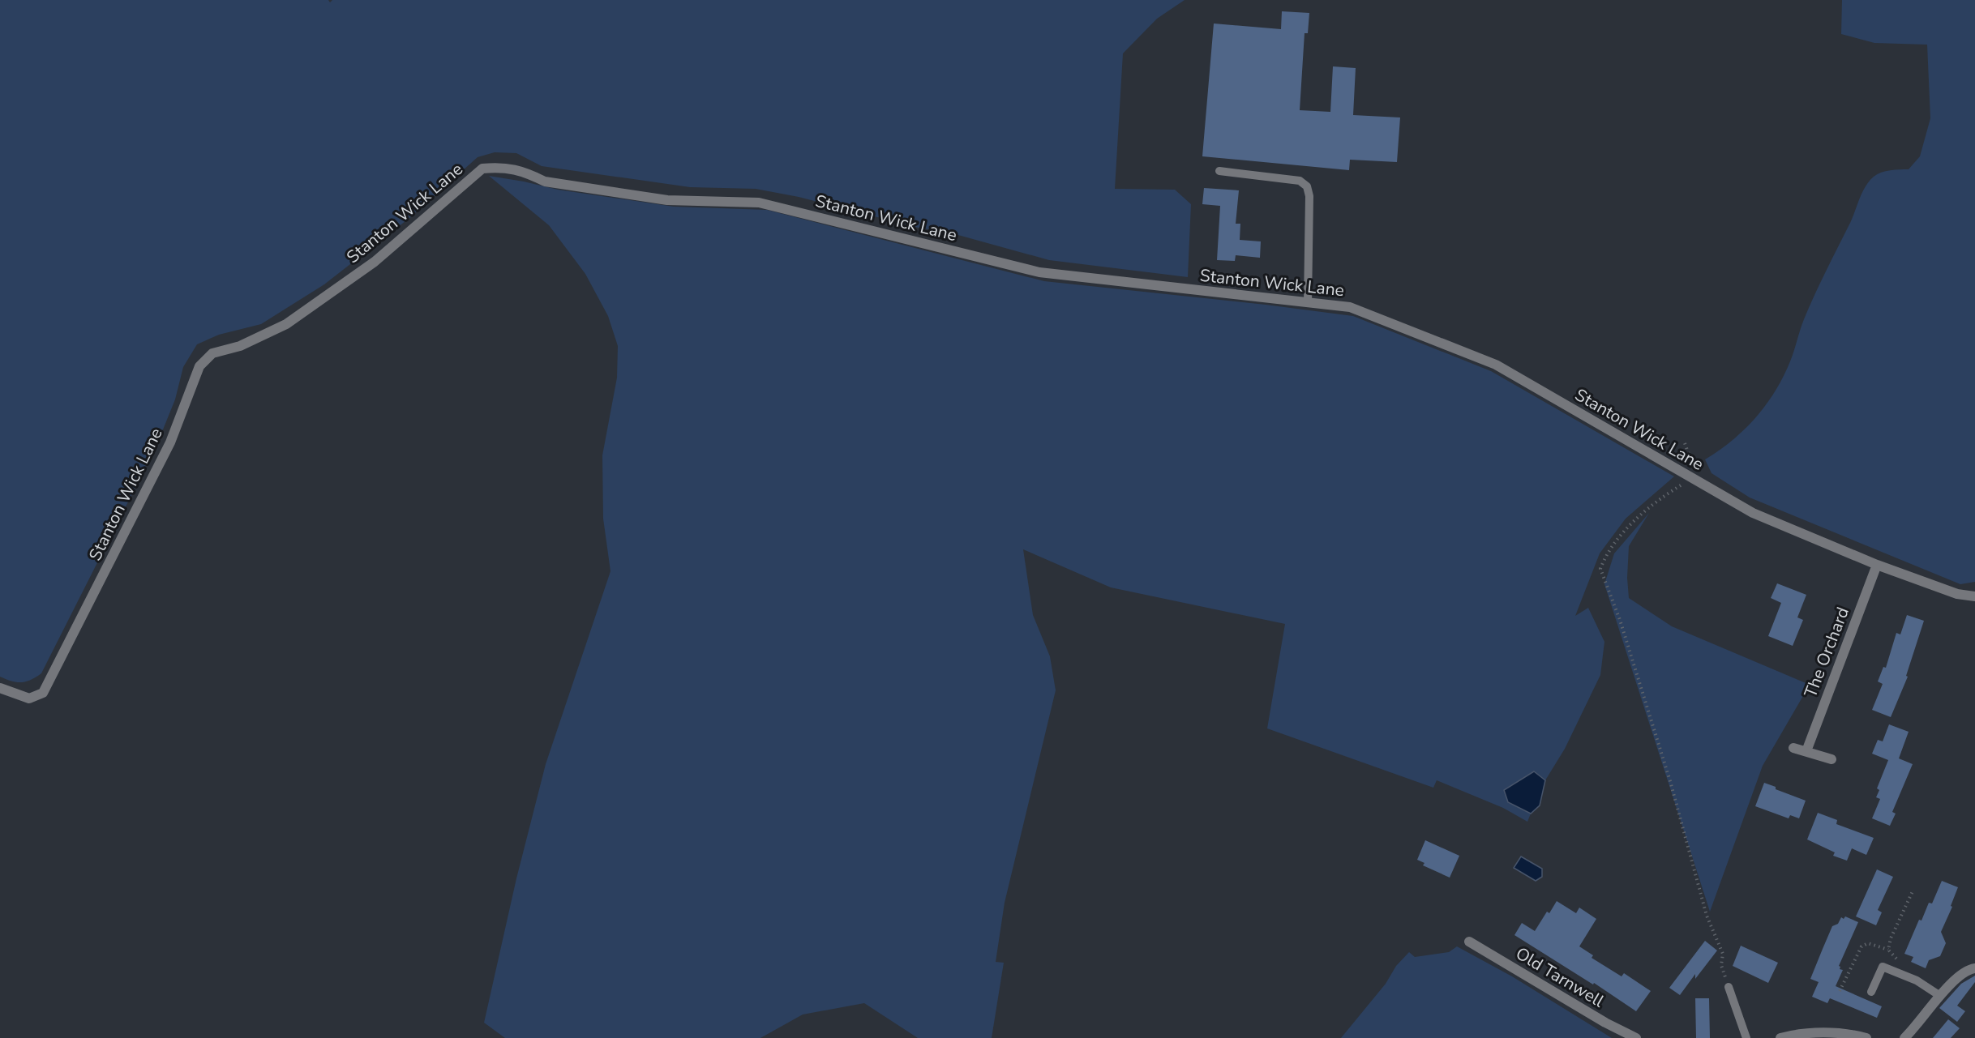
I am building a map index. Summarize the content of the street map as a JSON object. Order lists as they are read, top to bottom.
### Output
{
  "streets": {
    "street": ["Stanton Wick Lane", "The Orchard", "Old Tarnwell"]
  },
  "crossings": [
    ["Stanton Wick Lane", "The Orchard"]
  ]
}
